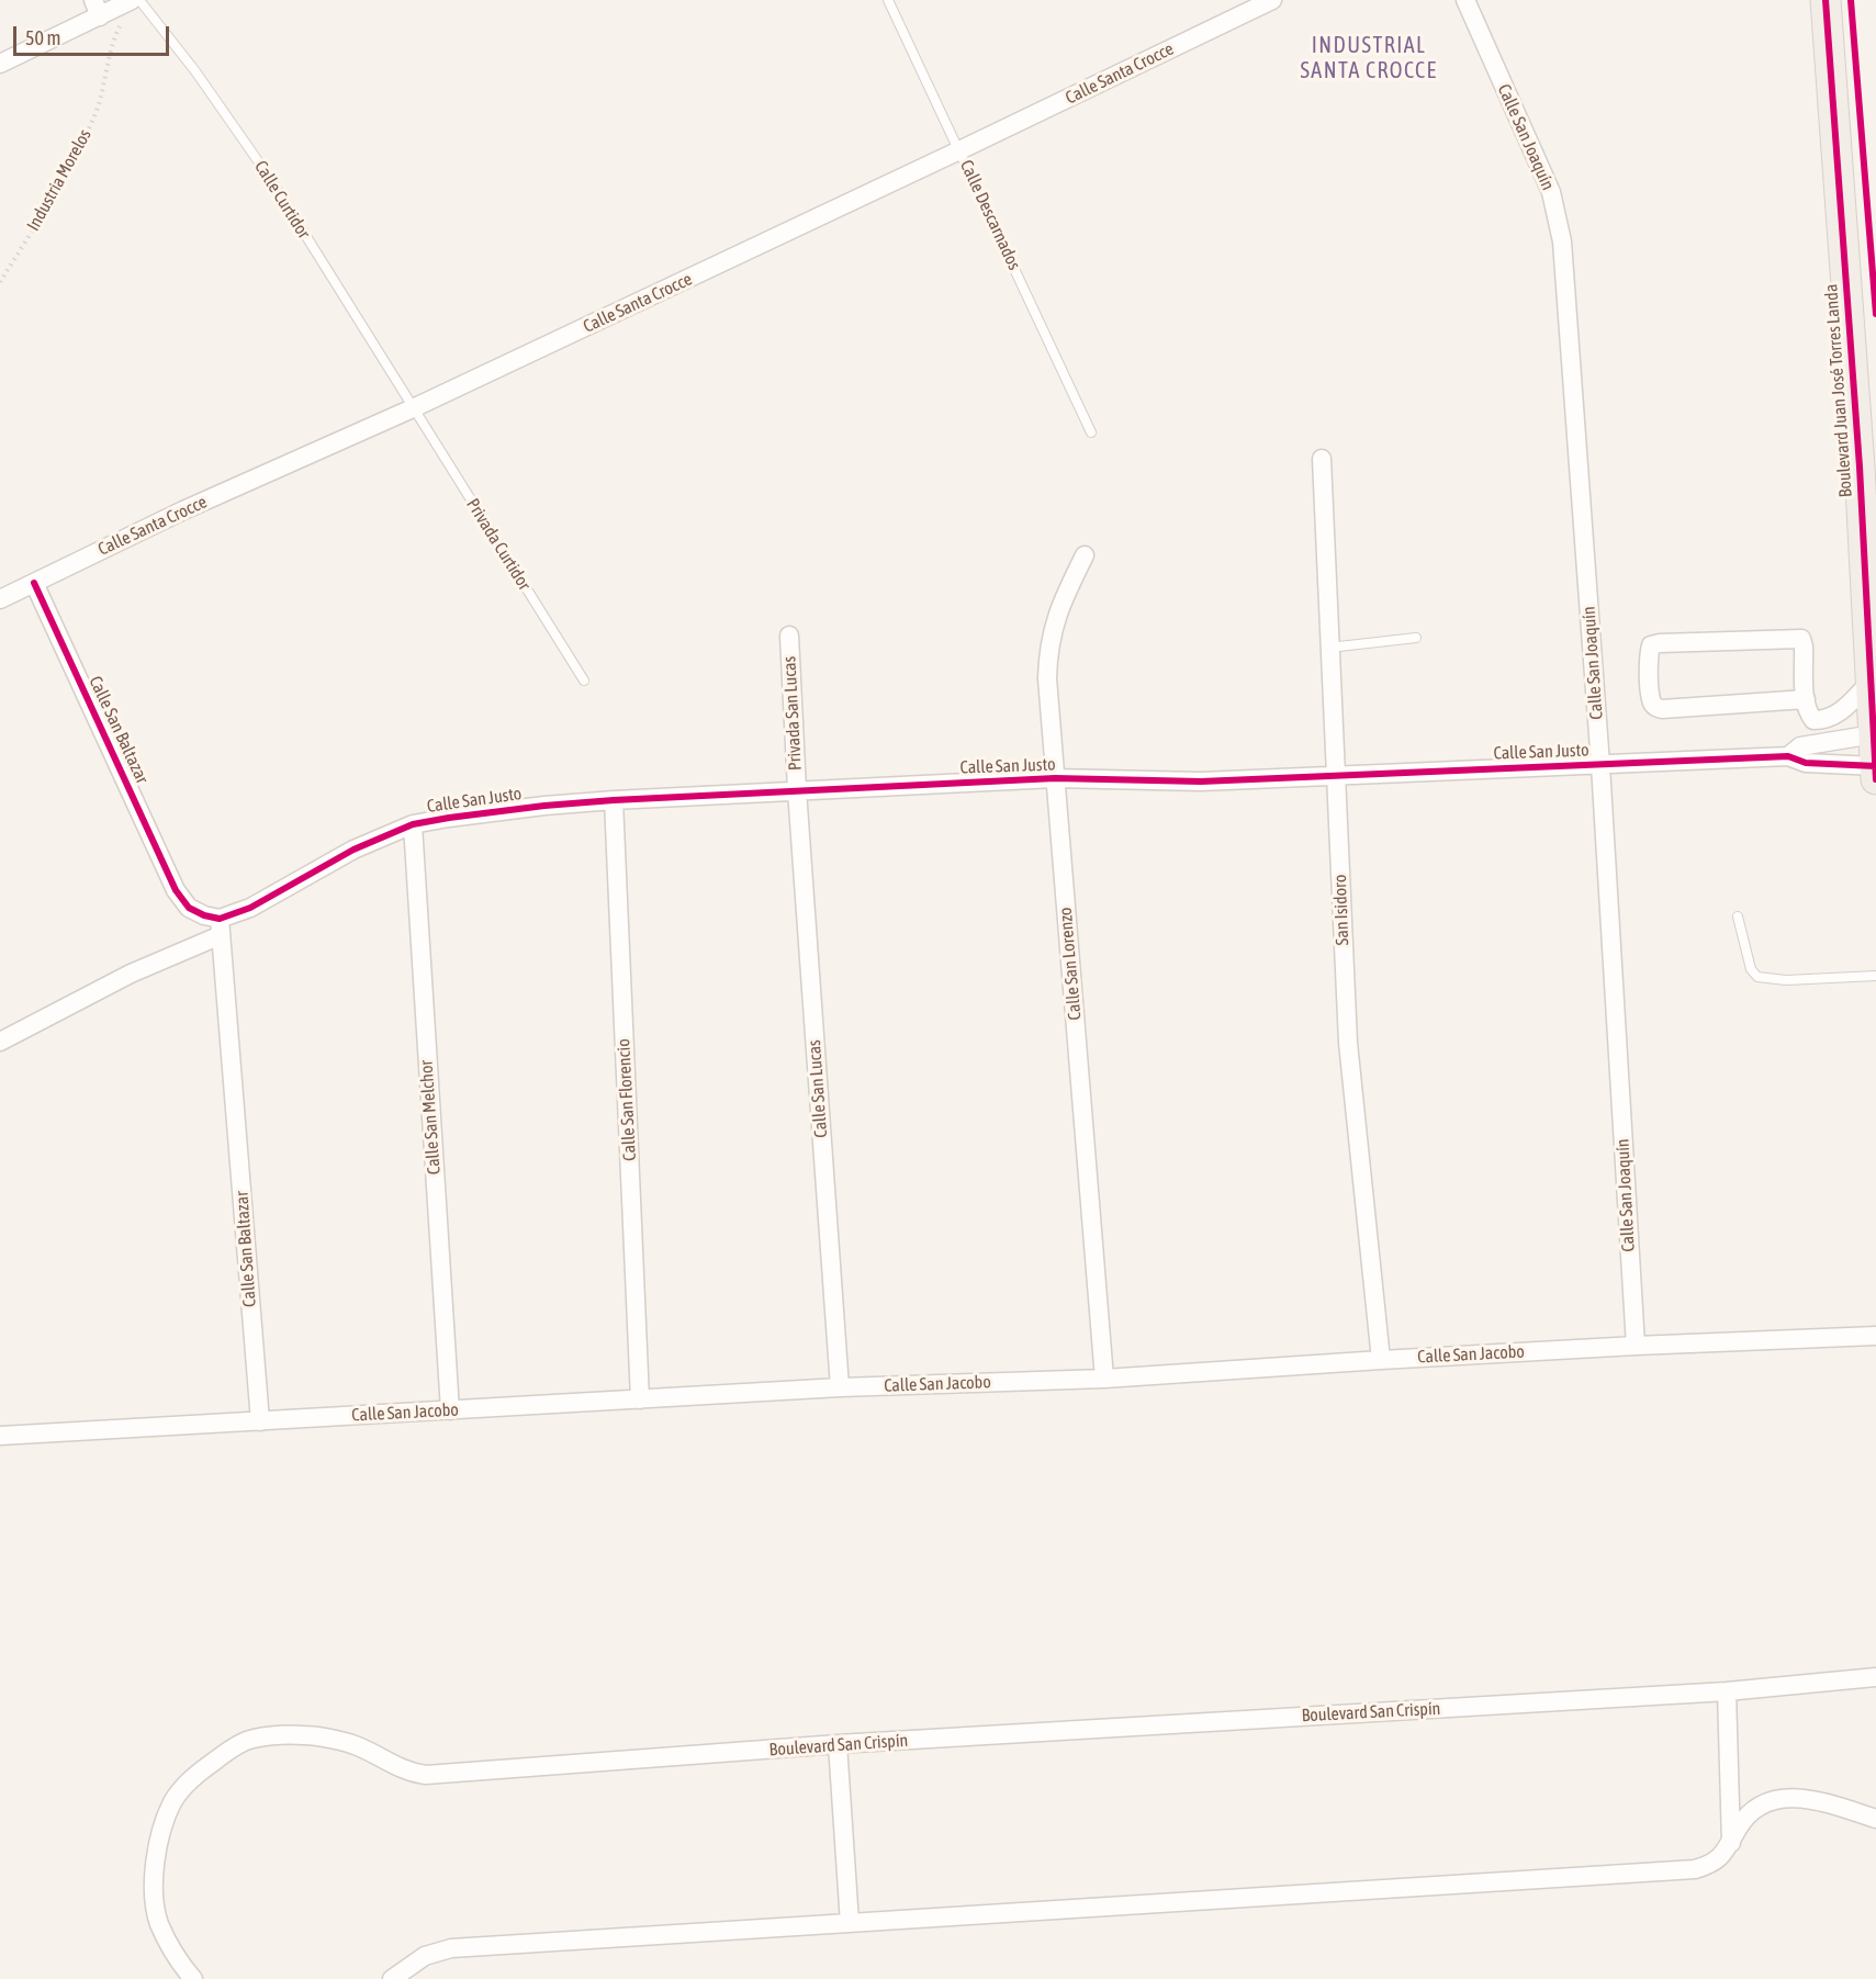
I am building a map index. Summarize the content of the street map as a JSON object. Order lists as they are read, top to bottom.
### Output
{
  "streets": {
    "main road": ["Boulevard Juan José Torres Landa"],
    "street": [
      "Calle Santa Crocce",
      "Calle San Joaquín",
      "Privada San Lucas",
      "Calle San Baltazar",
      "Calle San Justo",
      "San Isidoro",
      "Calle San Lorenzo",
      "Calle San Lucas",
      "Calle San Florencio",
      "Calle San Melchor",
      "Calle San Jacobo",
      "Boulevard San Crispín"
    ],
    "lane": ["Calle Curtidor", "Calle Descarnados", "Privada Curtidor"],
    "path": ["Industria Morelos"]
  },
  "crossings": [
    ["Calle Santa Crocce", "Calle Curtidor"],
    ["Calle Santa Crocce", "Calle Descarnados"],
    ["Calle Santa Crocce", "Privada Curtidor"],
    ["Calle Santa Crocce", "Calle San Baltazar"],
    ["Calle San Joaquín", "Calle San Justo"],
    ["Calle San Joaquín", "Calle San Jacobo"],
    ["Calle Curtidor", "Privada Curtidor"],
    ["Boulevard Juan José Torres Landa", "Calle San Justo"],
    ["Privada San Lucas", "Calle San Justo"],
    ["Privada San Lucas", "Calle San Lucas"],
    ["Calle San Baltazar", "Calle San Justo"],
    ["Calle San Baltazar", "Calle San Jacobo"],
    ["Calle San Justo", "San Isidoro"],
    ["Calle San Justo", "Calle San Lorenzo"],
    ["Calle San Justo", "Calle San Lucas"],
    ["Calle San Justo", "Calle San Florencio"],
    ["Calle San Justo", "Calle San Melchor"],
    ["San Isidoro", "Calle San Jacobo"],
    ["Calle San Lorenzo", "Calle San Jacobo"],
    ["Calle San Lucas", "Calle San Jacobo"],
    ["Calle San Florencio", "Calle San Jacobo"],
    ["Calle San Melchor", "Calle San Jacobo"]
  ],
  "districts": ["INDUSTRIAL SANTA CROCCE"],
  "scale_bar": "50 m"
}
